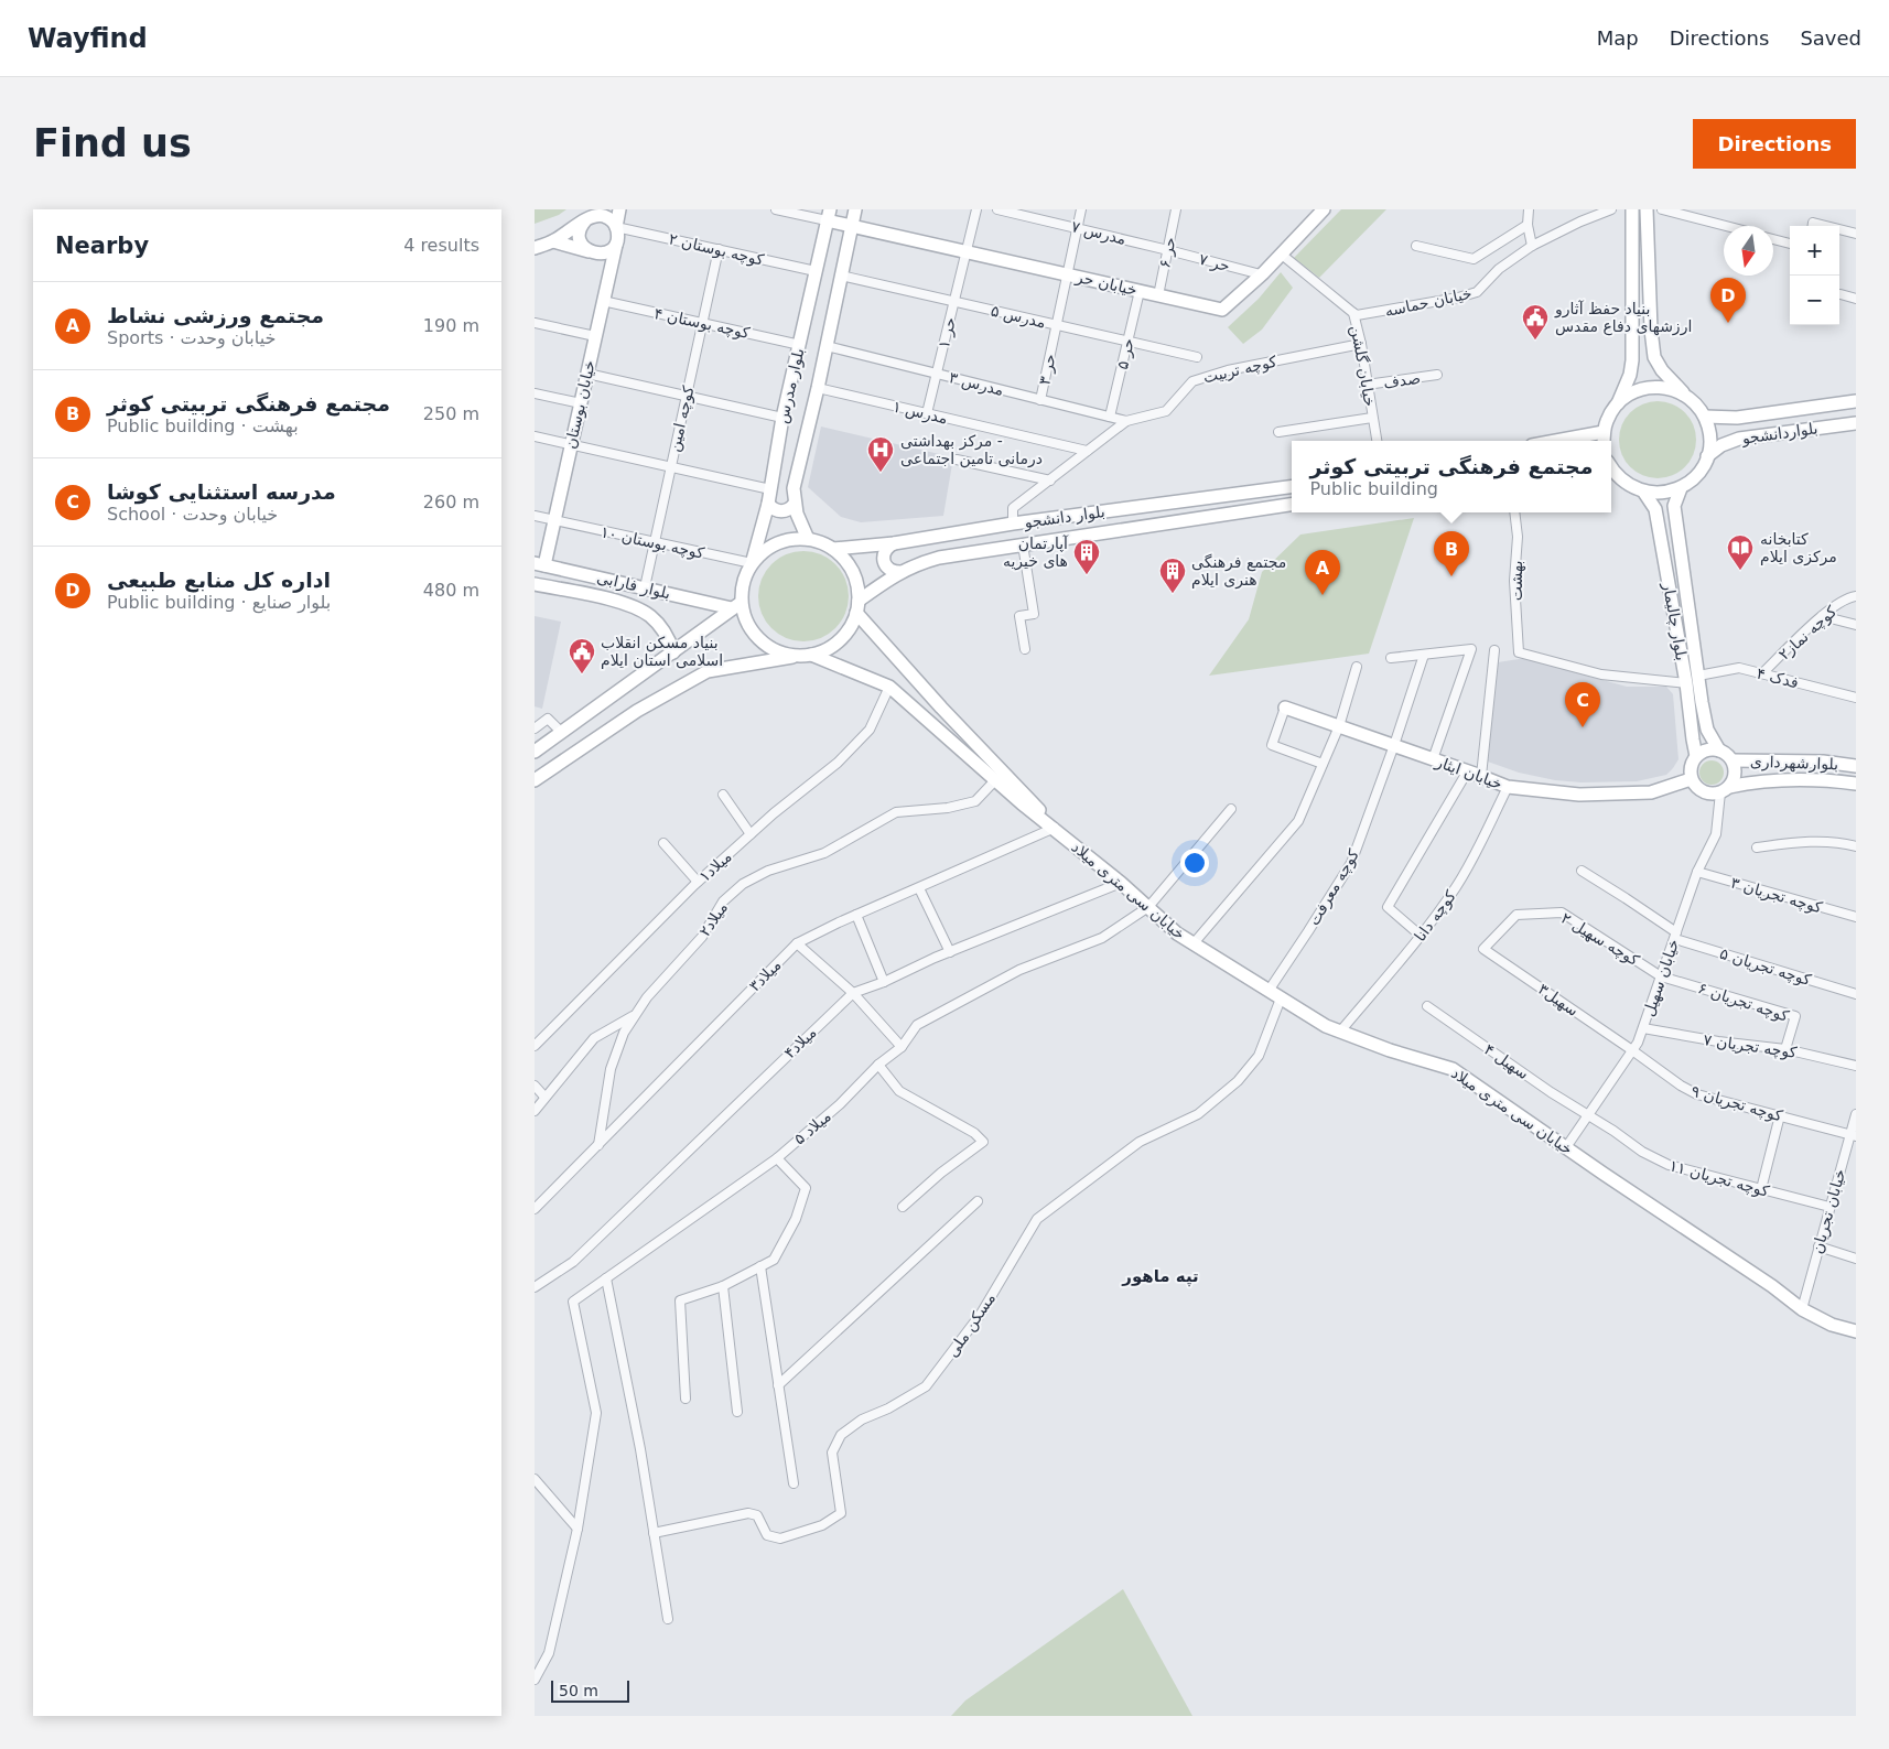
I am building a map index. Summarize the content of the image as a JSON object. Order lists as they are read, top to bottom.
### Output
{
  "streets": {
    "main road": [
      "خیابان حر",
      "بلوار مدرس",
      "خیابان بوستان",
      "بلواردانشجو",
      "بلوار دانشجو",
      "بلوار فارابی",
      "بلوار چالیمار",
      "بلوارشهرداری",
      "خیابان ایثار",
      "خیابان سی متری میلاد"
    ],
    "street": [
      "مدرس ۷",
      "کوچه بوستان ۲",
      "حر ۶",
      "حر ۷",
      "خیابان حماسه",
      "مدرس ۵",
      "کوچه بوستان ۴",
      "حر ۱",
      "حر ۵",
      "خیابان گلشن",
      "حر ۳",
      "کوچه تربیت",
      "صدف",
      "مدرس ۳",
      "مدرس ۱",
      "کوچه امین",
      "کوچه بوستان ۱۰",
      "بهشت",
      "کوچه نماز۲",
      "فدک ۴",
      "میلاد۱",
      "کوچه معرفت",
      "کوچه تجریان ۳",
      "کوچه دانا",
      "میلاد۲",
      "کوچه سهیل ۲",
      "کوچه تجریان ۵",
      "میلاد۳",
      "خیابان سهیل",
      "سهیل۳",
      "کوچه تجریان ۶",
      "میلاد۴",
      "کوچه تجریان ۷",
      "سهیل ۴",
      "کوچه تجریان ۹",
      "میلاد ۵",
      "کوچه تجریان ۱۱",
      "خیابان تجریان",
      "مسکن ملی"
    ]
  },
  "crossings": [
    ["مدرس ۷", "حر ۶"],
    ["مدرس ۷", "حر ۷"],
    ["مدرس ۷", "حر ۳"],
    ["کوچه بوستان ۲", "بلوار مدرس"],
    ["کوچه بوستان ۲", "خیابان بوستان"],
    ["کوچه بوستان ۲", "کوچه امین"],
    ["حر ۶", "حر ۷"],
    ["حر ۶", "خیابان حر"],
    ["حر ۷", "خیابان حر"],
    ["خیابان حر", "حر ۱"],
    ["خیابان حر", "حر ۵"],
    ["خیابان حر", "خیابان گلشن"],
    ["خیابان حر", "حر ۳"],
    ["خیابان حر", "بلوار مدرس"],
    ["خیابان حماسه", "خیابان گلشن"],
    ["مدرس ۵", "حر ۱"],
    ["مدرس ۵", "حر ۵"],
    ["مدرس ۵", "حر ۳"],
    ["مدرس ۵", "بلوار مدرس"],
    ["کوچه بوستان ۴", "بلوار مدرس"],
    ["کوچه بوستان ۴", "خیابان بوستان"],
    ["کوچه بوستان ۴", "کوچه امین"],
    ["حر ۱", "مدرس ۳"],
    ["حر ۱", "مدرس ۱"],
    ["حر ۵", "مدرس ۳"],
    ["خیابان گلشن", "کوچه تربیت"],
    ["خیابان گلشن", "صدف"],
    ["حر ۳", "مدرس ۳"],
    ["کوچه تربیت", "مدرس ۳"],
    ["کوچه تربیت", "مدرس ۱"],
    ["کوچه تربیت", "بلوار دانشجو"],
    ["مدرس ۳", "بلوار مدرس"],
    ["بلوار مدرس", "مدرس ۱"],
    ["بلوار مدرس", "بلوار دانشجو"],
    ["بلوار مدرس", "کوچه بوستان ۱۰"],
    ["بلوار مدرس", "بلوار فارابی"],
    ["بلوار مدرس", "خیابان سی متری میلاد"],
    ["خیابان بوستان", "کوچه بوستان ۱۰"],
    ["خیابان بوستان", "بلوار فارابی"],
    ["کوچه امین", "کوچه بوستان ۱۰"],
    ["کوچه امین", "بلوار فارابی"],
    ["بلوار دانشجو", "کوچه بوستان ۱۰"],
    ["بلوار دانشجو", "بلوار فارابی"],
    ["بلوار دانشجو", "خیابان سی متری میلاد"],
    ["کوچه بوستان ۱۰", "بلوار فارابی"],
    ["کوچه بوستان ۱۰", "خیابان سی متری میلاد"],
    ["بهشت", "بلوار چالیمار"],
    ["بلوار فارابی", "خیابان سی متری میلاد"],
    ["بلوار چالیمار", "فدک ۴"],
    ["بلوار چالیمار", "بلوارشهرداری"],
    ["بلوار چالیمار", "خیابان ایثار"],
    ["بلوار چالیمار", "خیابان سهیل"],
    ["کوچه نماز۲", "فدک ۴"],
    ["بلوارشهرداری", "خیابان ایثار"],
    ["بلوارشهرداری", "خیابان سهیل"],
    ["خیابان ایثار", "کوچه معرفت"],
    ["خیابان ایثار", "کوچه دانا"],
    ["خیابان ایثار", "خیابان سهیل"],
    ["میلاد۱", "خیابان سی متری میلاد"],
    ["کوچه معرفت", "خیابان سی متری میلاد"],
    ["خیابان سی متری میلاد", "کوچه دانا"],
    ["خیابان سی متری میلاد", "میلاد۲"],
    ["خیابان سی متری میلاد", "میلاد۳"],
    ["خیابان سی متری میلاد", "خیابان سهیل"],
    ["خیابان سی متری میلاد", "میلاد۴"],
    ["خیابان سی متری میلاد", "میلاد ۵"],
    ["خیابان سی متری میلاد", "خیابان تجریان"],
    ["خیابان سی متری میلاد", "مسکن ملی"],
    ["کوچه تجریان ۳", "خیابان سهیل"],
    ["میلاد۲", "میلاد۳"],
    ["کوچه سهیل ۲", "خیابان سهیل"],
    ["کوچه سهیل ۲", "سهیل۳"],
    ["کوچه سهیل ۲", "کوچه تجریان ۶"],
    ["کوچه تجریان ۵", "خیابان سهیل"],
    ["خیابان سهیل", "سهیل۳"],
    ["خیابان سهیل", "کوچه تجریان ۶"],
    ["خیابان سهیل", "کوچه تجریان ۷"],
    ["خیابان سهیل", "سهیل ۴"],
    ["خیابان سهیل", "کوچه تجریان ۹"],
    ["خیابان سهیل", "کوچه تجریان ۱۱"],
    ["سهیل۳", "کوچه تجریان ۹"],
    ["کوچه تجریان ۶", "کوچه تجریان ۷"],
    ["سهیل ۴", "کوچه تجریان ۱۱"],
    ["کوچه تجریان ۹", "خیابان تجریان"],
    ["کوچه تجریان ۱۱", "خیابان تجریان"]
  ],
  "districts": ["تپه ماهور"],
  "places": {
    "public building": ["بنیاد حفظ آثارو ارزشهای دفاع مقدس", "بنیاد مسکن انقلاب اسلامی استان ایلام"],
    "hospital": ["مرکز بهداشتی - درمانی تامین اجتماعی"],
    "library": ["کتابخانه مرکزی ایلام"],
    "building": ["آپارتمان های خیریه", "مجتمع فرهنگی هنری ایلام"]
  },
  "scale_bar": "50 m",
  "north": "bottom",
  "page": {
    "header": "Wayfind",
    "nav": ["Map", "Directions", "Saved"],
    "buttons": "Directions",
    "title": "Find us",
    "heading": ["Nearby", "4 results"],
    "map_buttons": ["+", "−"],
    "pins": [
      "D",
      "B",
      "A",
      "C"
    ],
    "list": [
      {
        "mark": "A",
        "name": "مجتمع ورزشی نشاط",
        "note": "Sports · خیابان وحدت",
        "value": "190 m"
      },
      {
        "mark": "B",
        "name": "مجتمع فرهنگی تربیتی کوثر",
        "note": "Public building · بهشت",
        "value": "250 m"
      },
      {
        "mark": "C",
        "name": "مدرسه استثنایی کوشا",
        "note": "School · خیابان وحدت",
        "value": "260 m"
      },
      {
        "mark": "D",
        "name": "اداره کل منابع طبیعی",
        "note": "Public building · بلوار صنایع",
        "value": "480 m"
      }
    ],
    "popup": ["مجتمع فرهنگی تربیتی کوثر", "Public building"],
    "scale": "50 m"
  }
}
